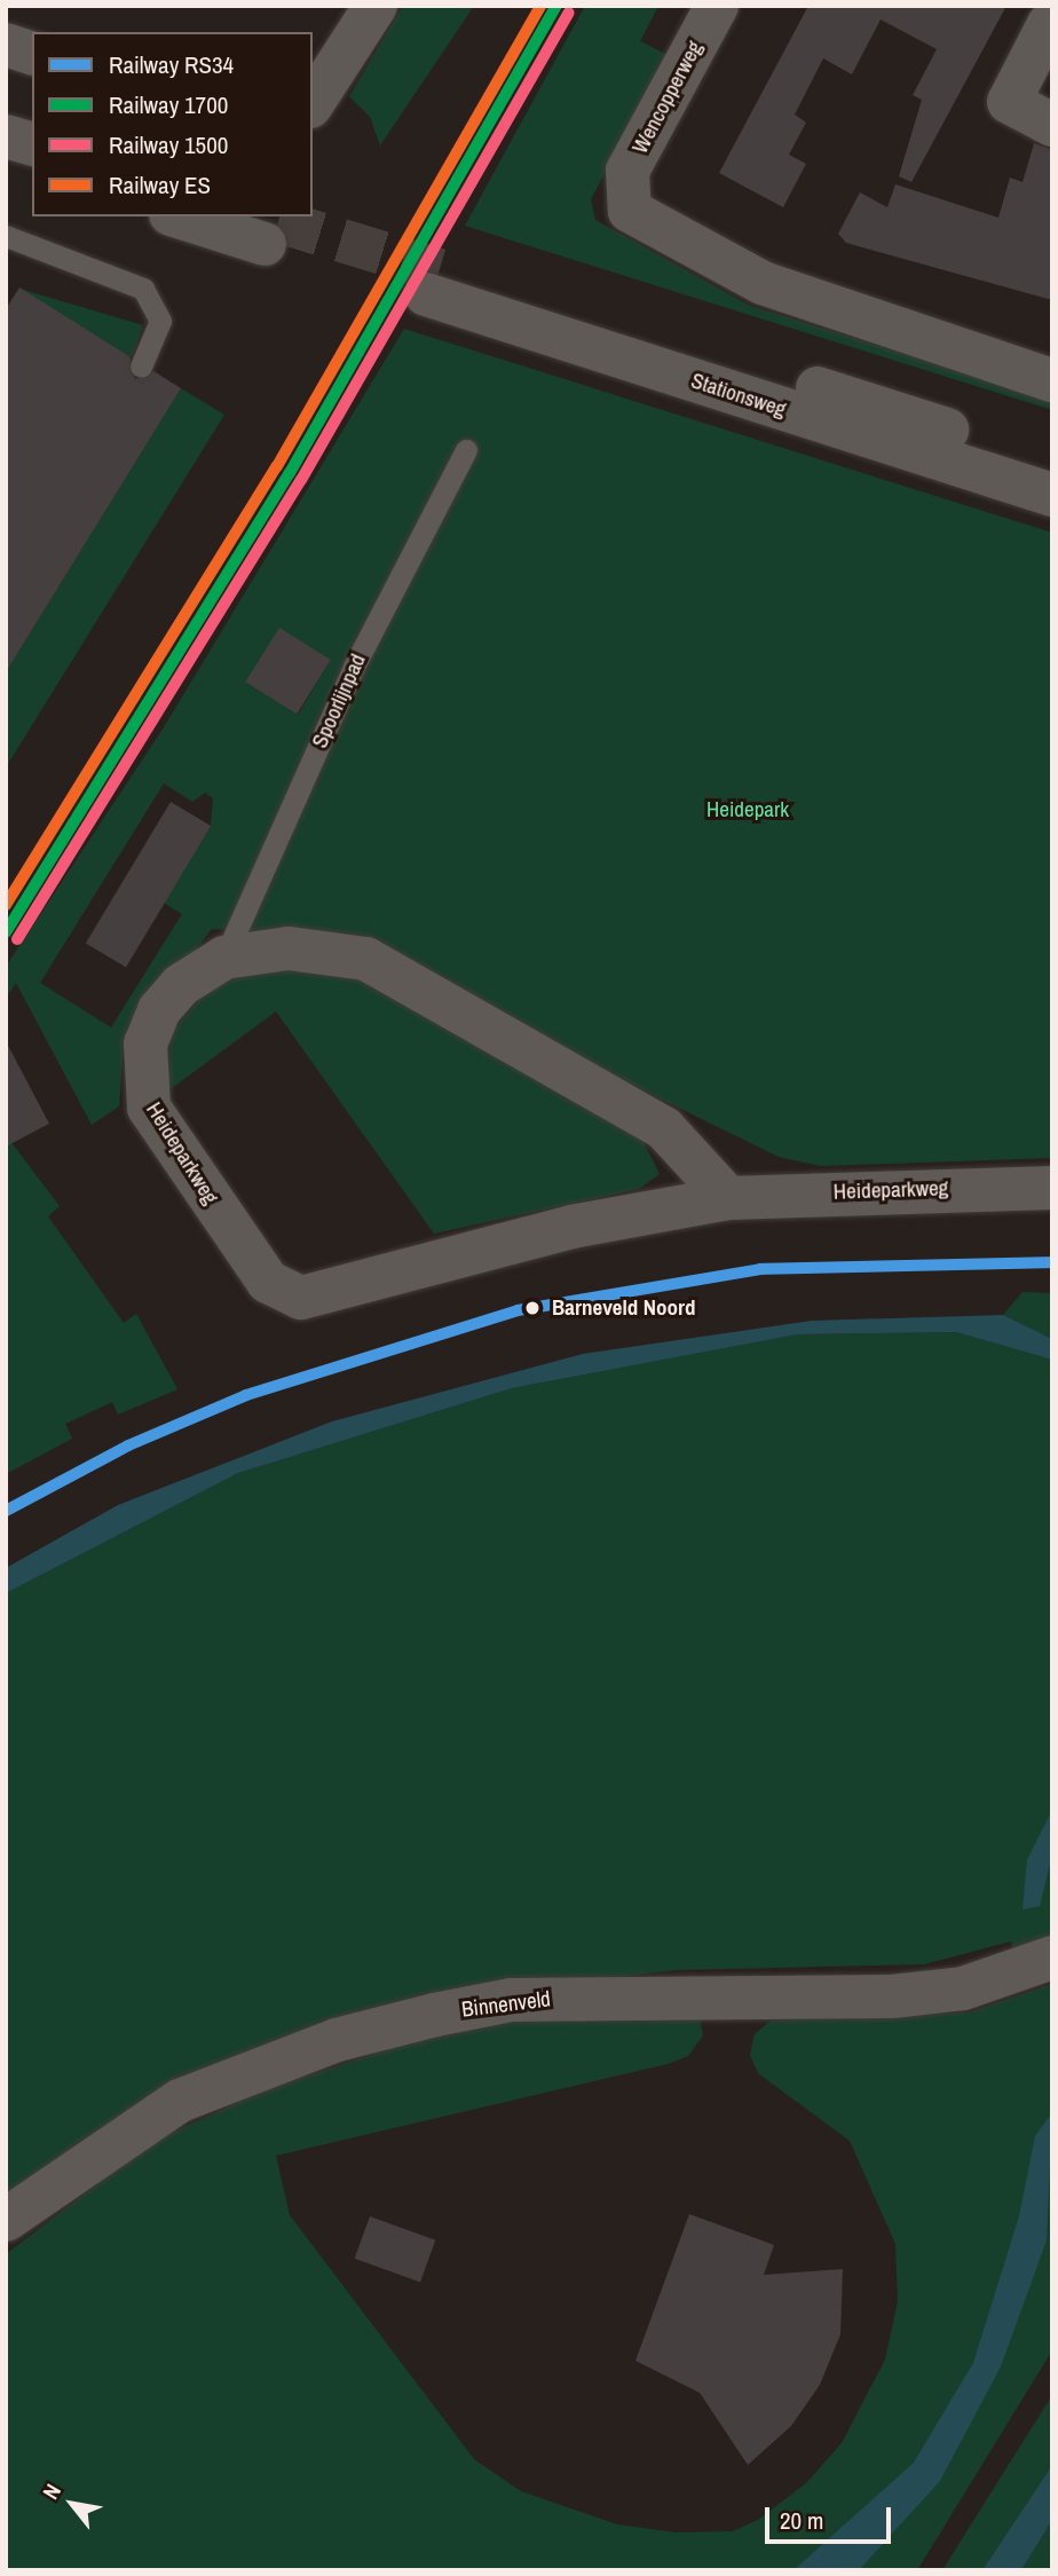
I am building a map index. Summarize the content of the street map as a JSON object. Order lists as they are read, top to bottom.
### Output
{
  "streets": {
    "street": [
      "Wencopperweg",
      "Stationsweg",
      "Heideparkweg",
      "Binnenveld"
    ],
    "lane": ["Spoorlijnpad"]
  },
  "crossings": [
    ["Spoorlijnpad", "Heideparkweg"]
  ],
  "parks": ["Heidepark"],
  "places": ["Barneveld Noord"],
  "lines": [
    "rail line 1700",
    "rail line ES",
    "rail line 1500",
    "rail line RS34"
  ],
  "legend": [
    "Railway RS34",
    "Railway 1700",
    "Railway 1500",
    "Railway ES"
  ],
  "scale_bar": "20 m",
  "north": "top left"
}
